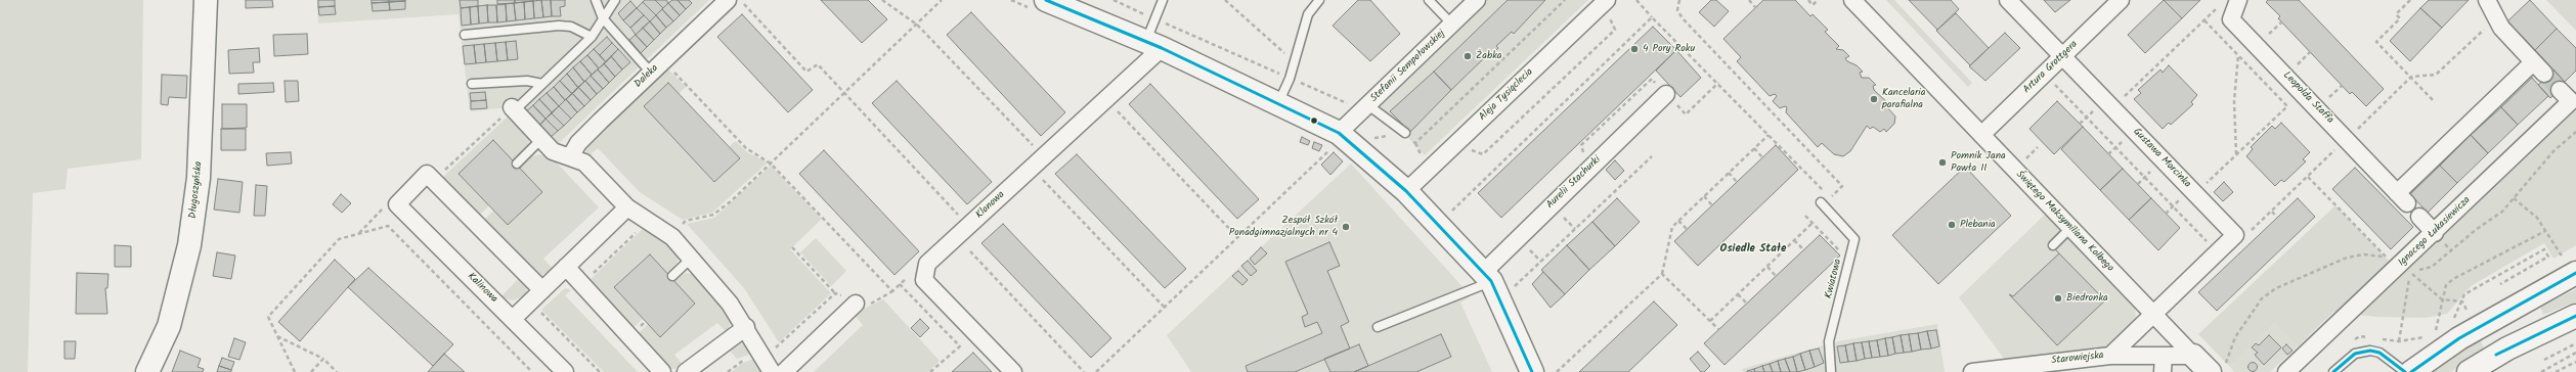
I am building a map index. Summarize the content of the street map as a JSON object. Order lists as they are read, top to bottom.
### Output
{
  "streets": {
    "street": [
      "Stefanii Sempołowskiej",
      "Artura Grottgera",
      "Daleka",
      "Aleja Tysiąclecia",
      "Leopolda Staffa",
      "Gustawa Morcinka",
      "Aurelii Stachurki",
      "Długoszyńska",
      "Klonowa",
      "Świętego Maksymiliana Kolbego",
      "Ignacego Łukasiewicza",
      "Kalinowa",
      "Starowiejska"
    ],
    "lane": ["Kwiatowa"]
  },
  "crossings": [
    ["Artura Grottgera", "Gustawa Morcinka"],
    ["Artura Grottgera", "Świętego Maksymiliana Kolbego"],
    ["Gustawa Morcinka", "Świętego Maksymiliana Kolbego"],
    ["Gustawa Morcinka", "Starowiejska"],
    ["Świętego Maksymiliana Kolbego", "Starowiejska"]
  ],
  "districts": ["Osiedle Stałe"],
  "places": [
    "4 Pory Roku",
    "Żabka",
    "Kancelaria parafialna",
    "Pomnik Jana Pawła II",
    "Plebania",
    "Zespół Szkół Ponadgimnazjalnych nr 4",
    "Biedronka"
  ]
}
